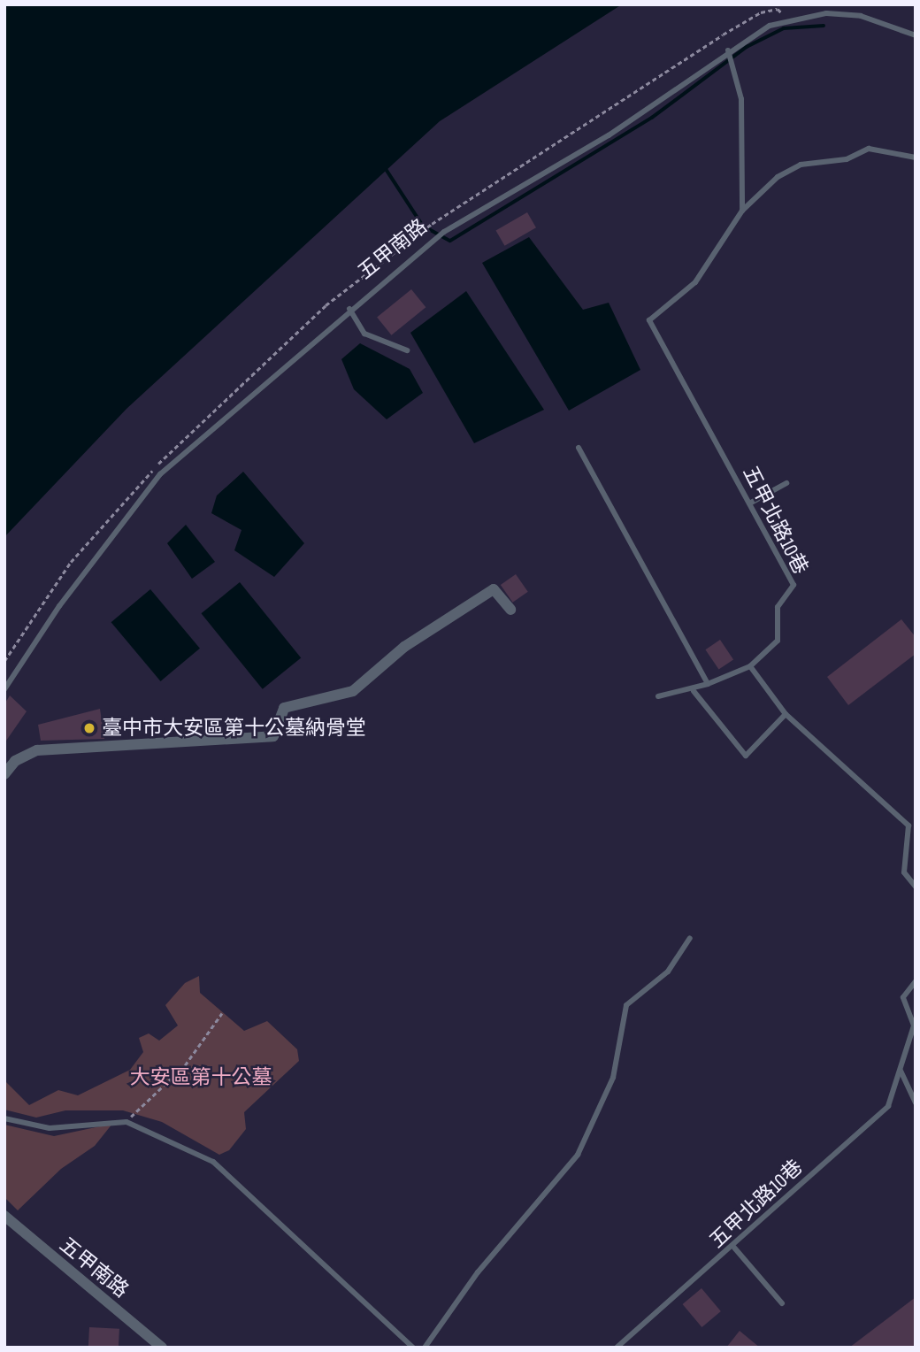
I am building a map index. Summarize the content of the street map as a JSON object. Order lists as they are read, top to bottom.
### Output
{
  "streets": {
    "street": ["五甲南路"],
    "lane": ["五甲北路10巷"]
  },
  "parks": ["大安區第十公墓"],
  "places": ["臺中市大安區第十公墓納骨堂"]
}
